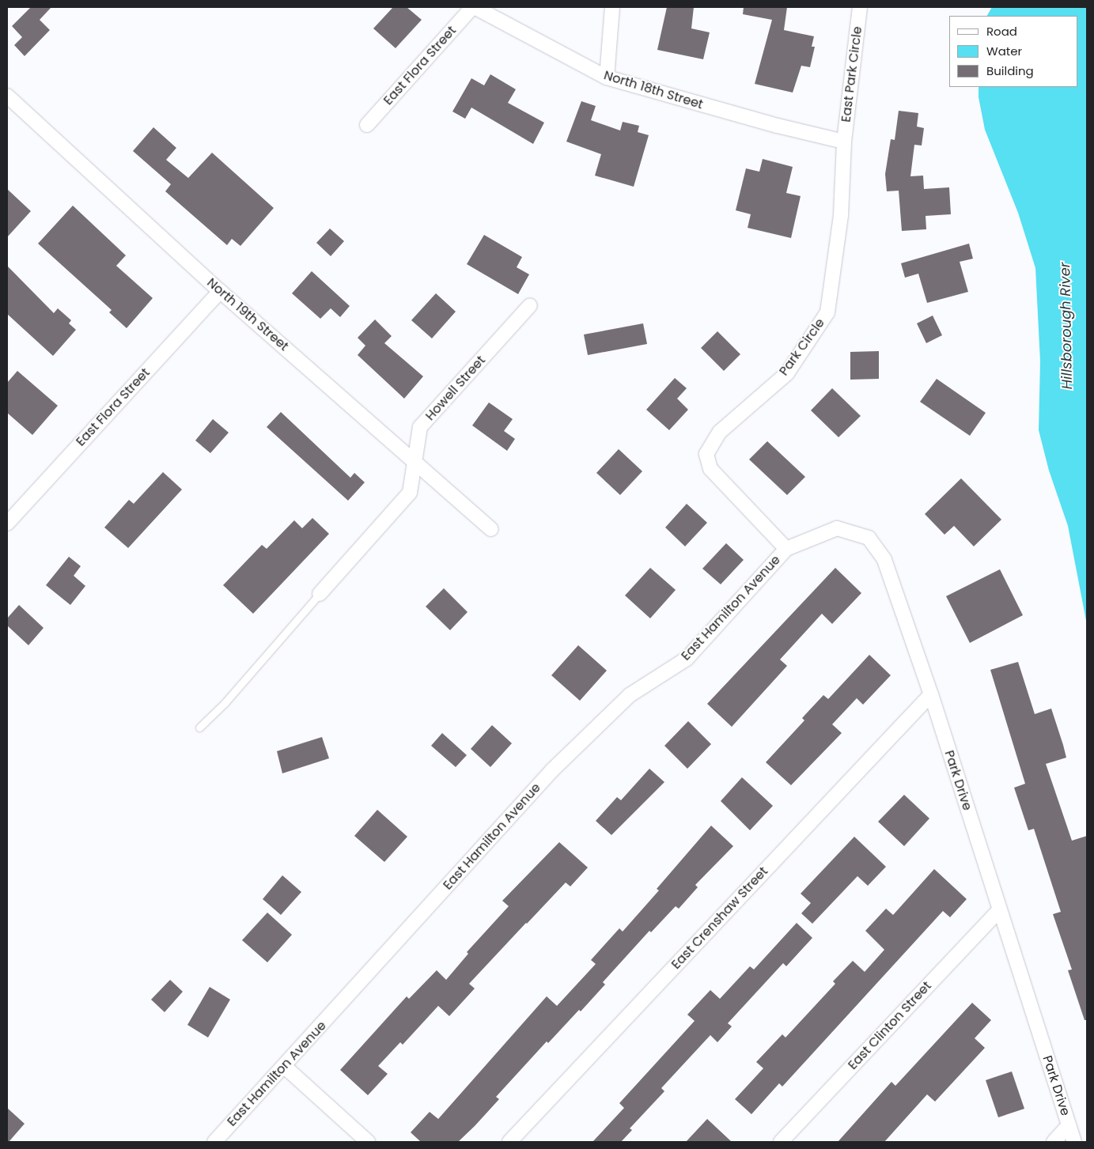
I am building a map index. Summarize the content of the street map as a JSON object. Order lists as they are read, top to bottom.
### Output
{
  "streets": {
    "street": [
      "East Flora Street",
      "East Park Circle",
      "North 18th Street",
      "North 19th Street",
      "Park Circle",
      "Howell Street",
      "East Hamilton Avenue",
      "Park Drive",
      "East Crenshaw Street",
      "East Clinton Street"
    ]
  },
  "crossings": [
    ["East Flora Street", "North 18th Street"],
    ["East Flora Street", "North 19th Street"],
    ["East Park Circle", "North 18th Street"],
    ["East Park Circle", "Park Circle"],
    ["North 18th Street", "Park Circle"],
    ["North 19th Street", "Howell Street"],
    ["Park Circle", "East Hamilton Avenue"],
    ["Park Circle", "Park Drive"],
    ["East Hamilton Avenue", "Park Drive"],
    ["Park Drive", "East Crenshaw Street"],
    ["Park Drive", "East Clinton Street"]
  ],
  "water": ["Hillsborough River"],
  "legend": ["Road", "Water", "Building"]
}
